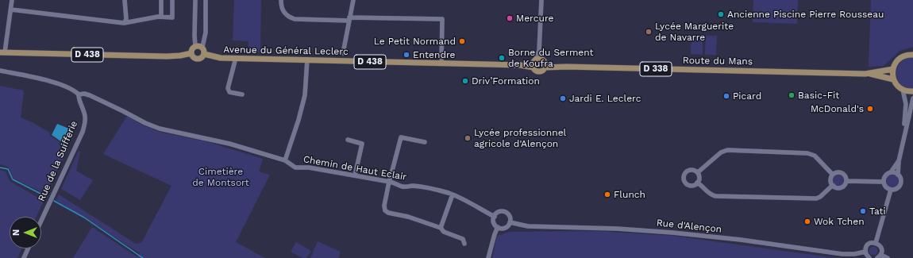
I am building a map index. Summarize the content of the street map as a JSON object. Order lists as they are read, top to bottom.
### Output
{
  "streets": {
    "main road": [
      "Avenue du Général Leclerc",
      "D 438",
      "Route du Mans",
      "D 338"
    ],
    "street": ["Rue de la Suifferie", "Chemin de Haut Eclair", "Rue d'Alençon"]
  },
  "crossings": [
    ["Avenue du Général Leclerc", "D 438"],
    ["Rue de la Suifferie", "Chemin de Haut Eclair"],
    ["Chemin de Haut Eclair", "Rue d'Alençon"]
  ],
  "parks": ["Cimetière de Montsort"],
  "places": [
    "Ancienne Piscine Pierre Rousseau",
    "Mercure",
    "Lycée Marguerite de Navarre",
    "Le Petit Normand",
    "Entendre",
    "Borne du Serment de Koufra",
    "Driv’Formation",
    "Basic-Fit",
    "Picard",
    "Jardi E. Leclerc",
    "McDonald's",
    "Lycée professionnel agricole d'Alençon",
    "Flunch",
    "Tati",
    "Wok Tchen"
  ],
  "north": "left"
}
